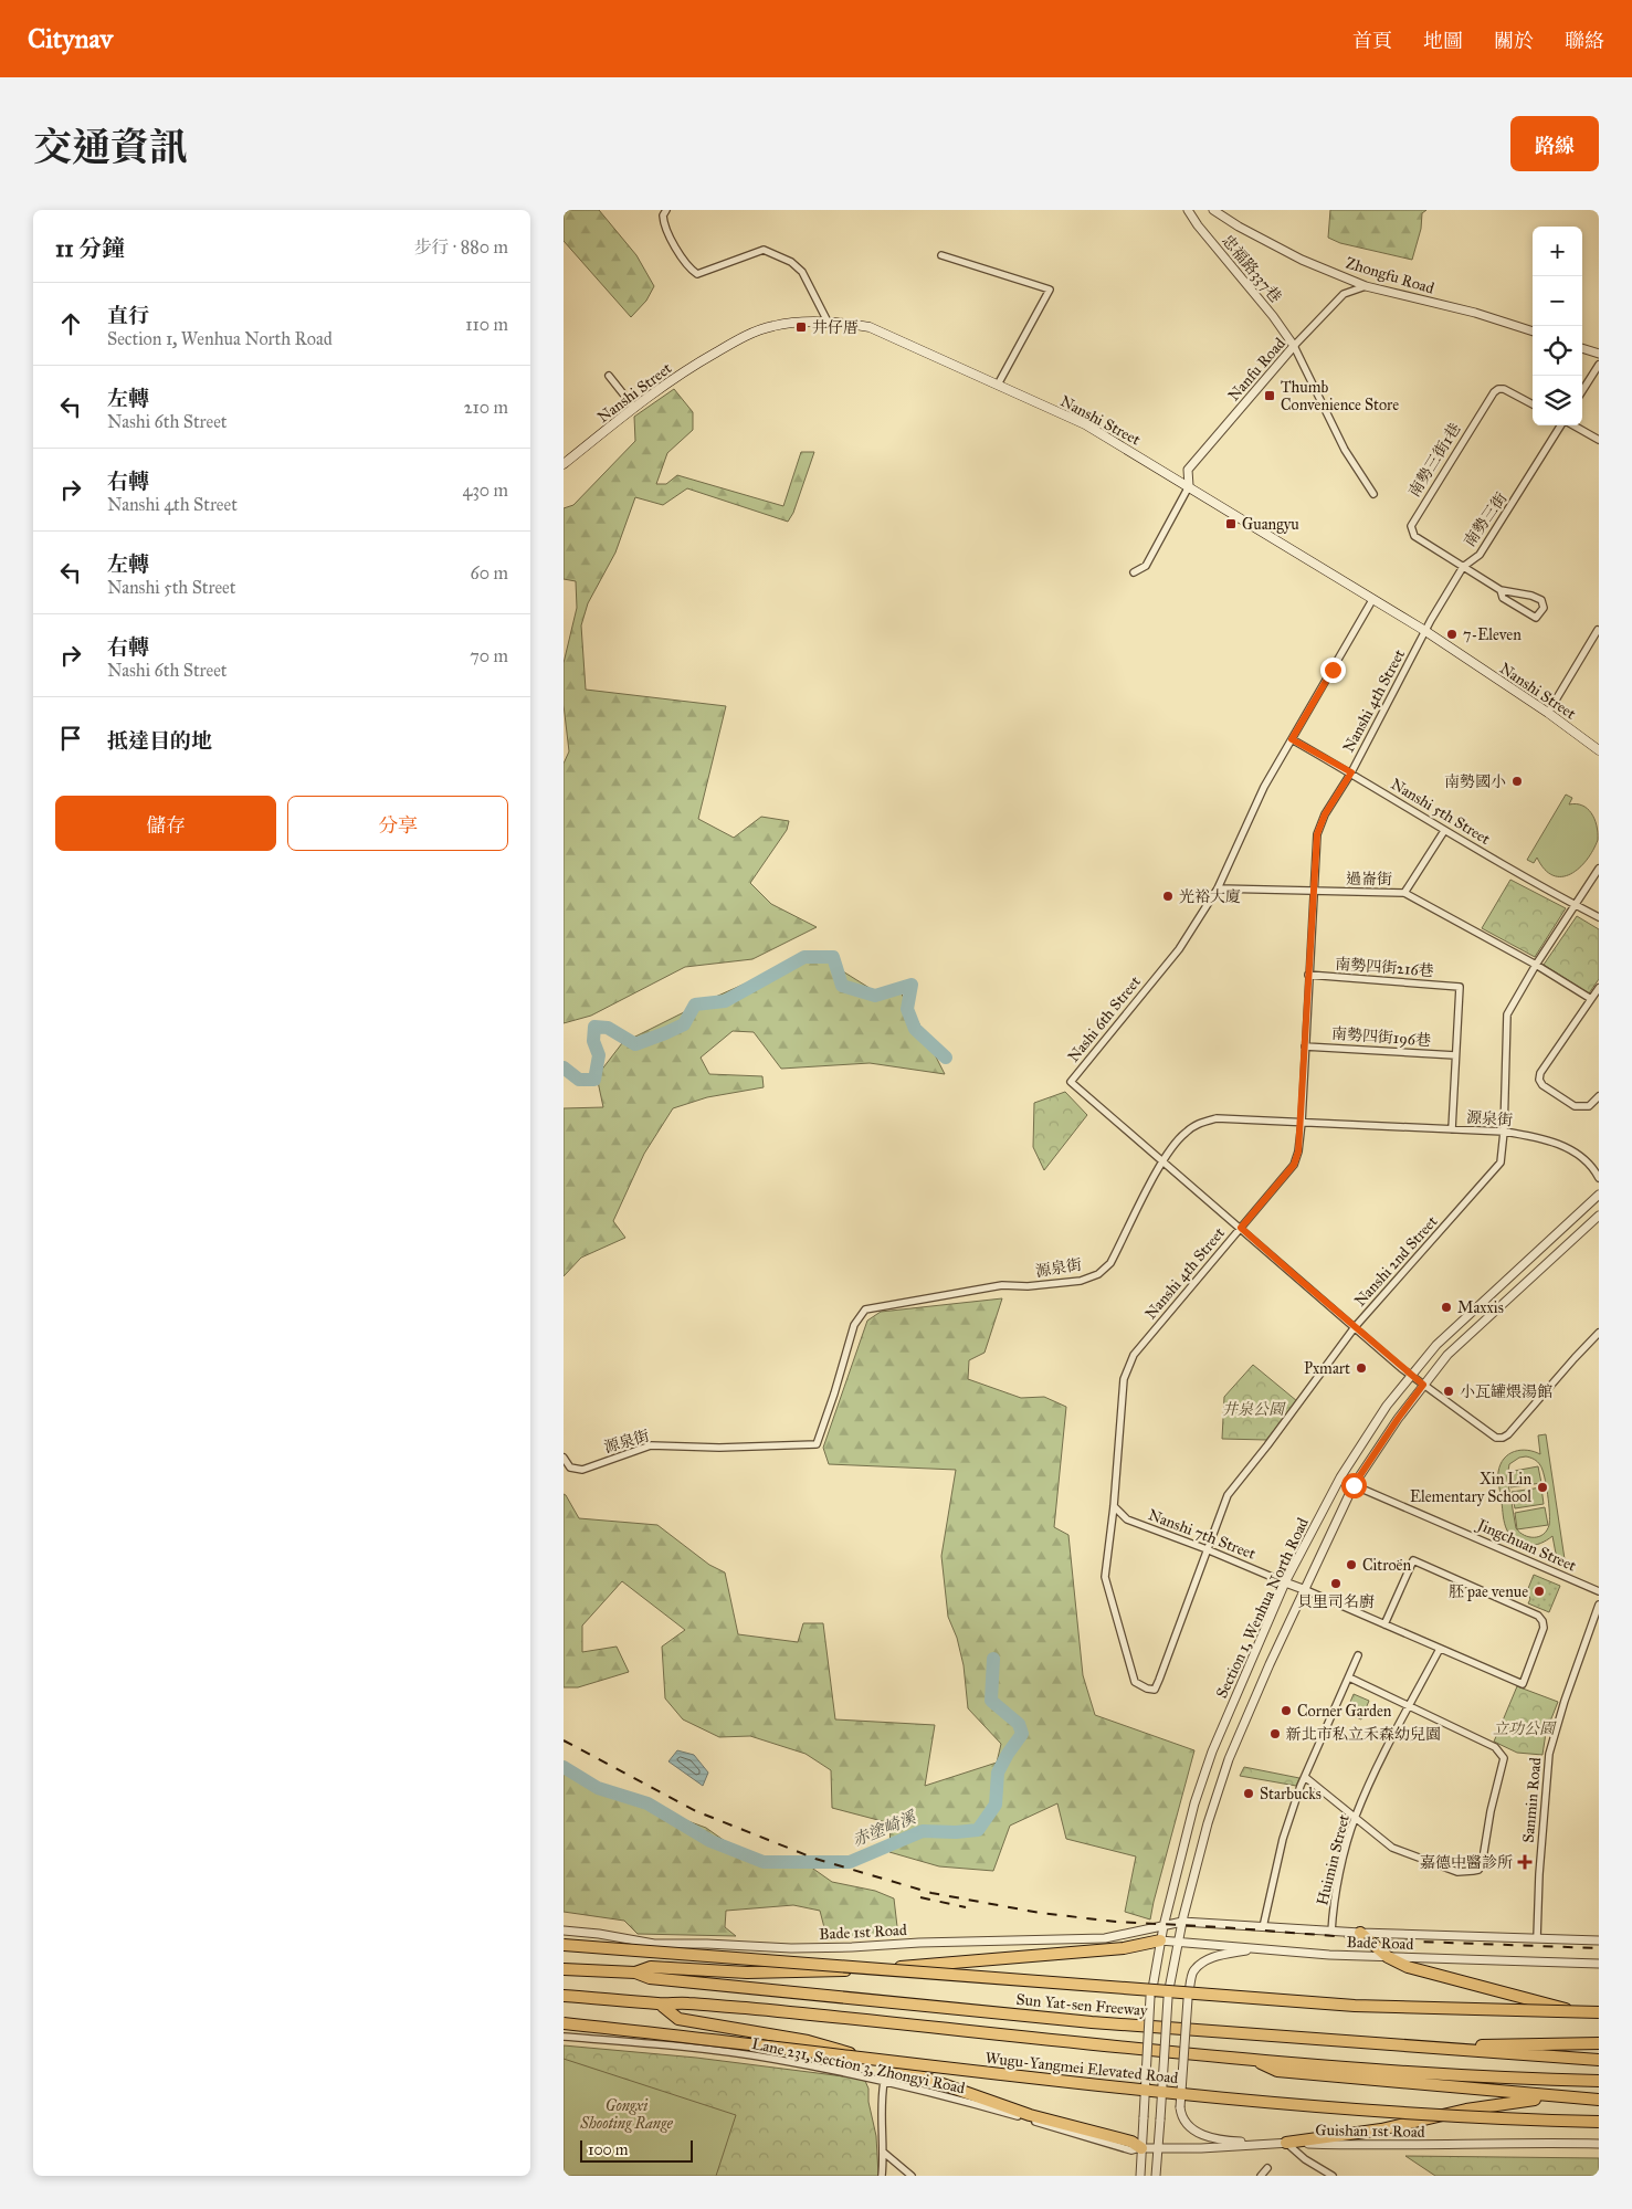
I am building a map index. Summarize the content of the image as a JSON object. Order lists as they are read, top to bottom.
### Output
{
  "streets": {
    "highway": ["Sun Yat-sen Freeway", "Wugu-Yangmei Elevated Road"],
    "main road": ["Nanshi Street"],
    "street": [
      "忠福路337巷",
      "Zhongfu Road",
      "Nanfu Road",
      "南勢三街1巷",
      "南勢三街",
      "Nanshi 4th Street",
      "Nanshi 5th Street",
      "過崙街",
      "南勢四街216巷",
      "Nashi 6th Street",
      "南勢四街196巷",
      "源泉街",
      "Nanshi 2nd Street",
      "Nanshi 7th Street",
      "Jingchuan Street",
      "Section 1, Wenhua North Road",
      "Sanmin Road",
      "Huimin Street",
      "Bade 1st Road",
      "Bade Road",
      "Lane 231, Section 3, Zhongyi Road",
      "Guishan 1st Road"
    ]
  },
  "crossings": [
    ["忠福路337巷", "Nanfu Road"],
    ["Zhongfu Road", "Nanfu Road"],
    ["Nanfu Road", "Nanshi Street"],
    ["Nanshi Street", "南勢三街"],
    ["Nanshi Street", "Nanshi 4th Street"],
    ["Nanshi Street", "Nashi 6th Street"],
    ["南勢三街1巷", "南勢三街"],
    ["南勢三街", "Nanshi 4th Street"],
    ["Nanshi 4th Street", "Nanshi 5th Street"],
    ["Nanshi 4th Street", "過崙街"],
    ["Nanshi 4th Street", "南勢四街216巷"],
    ["Nanshi 4th Street", "Nashi 6th Street"],
    ["Nanshi 4th Street", "南勢四街196巷"],
    ["Nanshi 4th Street", "源泉街"],
    ["Nanshi 4th Street", "Nanshi 2nd Street"],
    ["Nanshi 4th Street", "Nanshi 7th Street"],
    ["Nanshi 5th Street", "Nashi 6th Street"],
    ["Nanshi 5th Street", "Nanshi 2nd Street"],
    ["過崙街", "Nashi 6th Street"],
    ["過崙街", "Nanshi 2nd Street"],
    ["南勢四街216巷", "南勢四街196巷"],
    ["Nashi 6th Street", "源泉街"],
    ["Nashi 6th Street", "Nanshi 2nd Street"],
    ["Nashi 6th Street", "Section 1, Wenhua North Road"],
    ["源泉街", "Nanshi 2nd Street"],
    ["Nanshi 2nd Street", "Nanshi 7th Street"],
    ["Nanshi 7th Street", "Section 1, Wenhua North Road"],
    ["Jingchuan Street", "Section 1, Wenhua North Road"],
    ["Section 1, Wenhua North Road", "Bade 1st Road"],
    ["Section 1, Wenhua North Road", "Bade Road"],
    ["Section 1, Wenhua North Road", "Lane 231, Section 3, Zhongyi Road"],
    ["Section 1, Wenhua North Road", "Guishan 1st Road"],
    ["Sanmin Road", "Bade Road"],
    ["Huimin Street", "Bade Road"],
    ["Bade 1st Road", "Bade Road"],
    ["Lane 231, Section 3, Zhongyi Road", "Guishan 1st Road"]
  ],
  "water": ["赤塗崎溪"],
  "parks": ["井泉公園", "立功公園", "Gongxi Shooting Range"],
  "places": {
    "transit": ["井仔厝", "Thumb Convenience Store", "Guangyu"],
    "other": [
      "7-Eleven",
      "南勢國小",
      "光裕大廈",
      "Maxxis",
      "Pxmart",
      "小瓦罐煨湯館",
      "Xin Lin Elementary School",
      "Citroën",
      "貝里司名廚",
      "胚 pae venue",
      "Corner Garden",
      "新北市私立禾森幼兒園",
      "Starbucks"
    ],
    "health": ["嘉德中醫診所"]
  },
  "scale_bar": "100 m",
  "page": {
    "header": "Citynav",
    "nav": [
      "首頁",
      "地圖",
      "關於",
      "聯絡"
    ],
    "title": "交通資訊",
    "buttons": [
      "路線",
      ["儲存", "分享"]
    ],
    "heading": ["11 分鐘", "步行 · 880 m"],
    "map_buttons": ["+", "−"],
    "list": [
      ["直行", "Section 1, Wenhua North Road", "110 m"],
      ["左轉", "Nashi 6th Street", "210 m"],
      ["右轉", "Nanshi 4th Street", "430 m"],
      ["左轉", "Nanshi 5th Street", "60 m"],
      ["右轉", "Nashi 6th Street", "70 m"],
      "抵達目的地"
    ],
    "scale": "100 m"
  }
}
